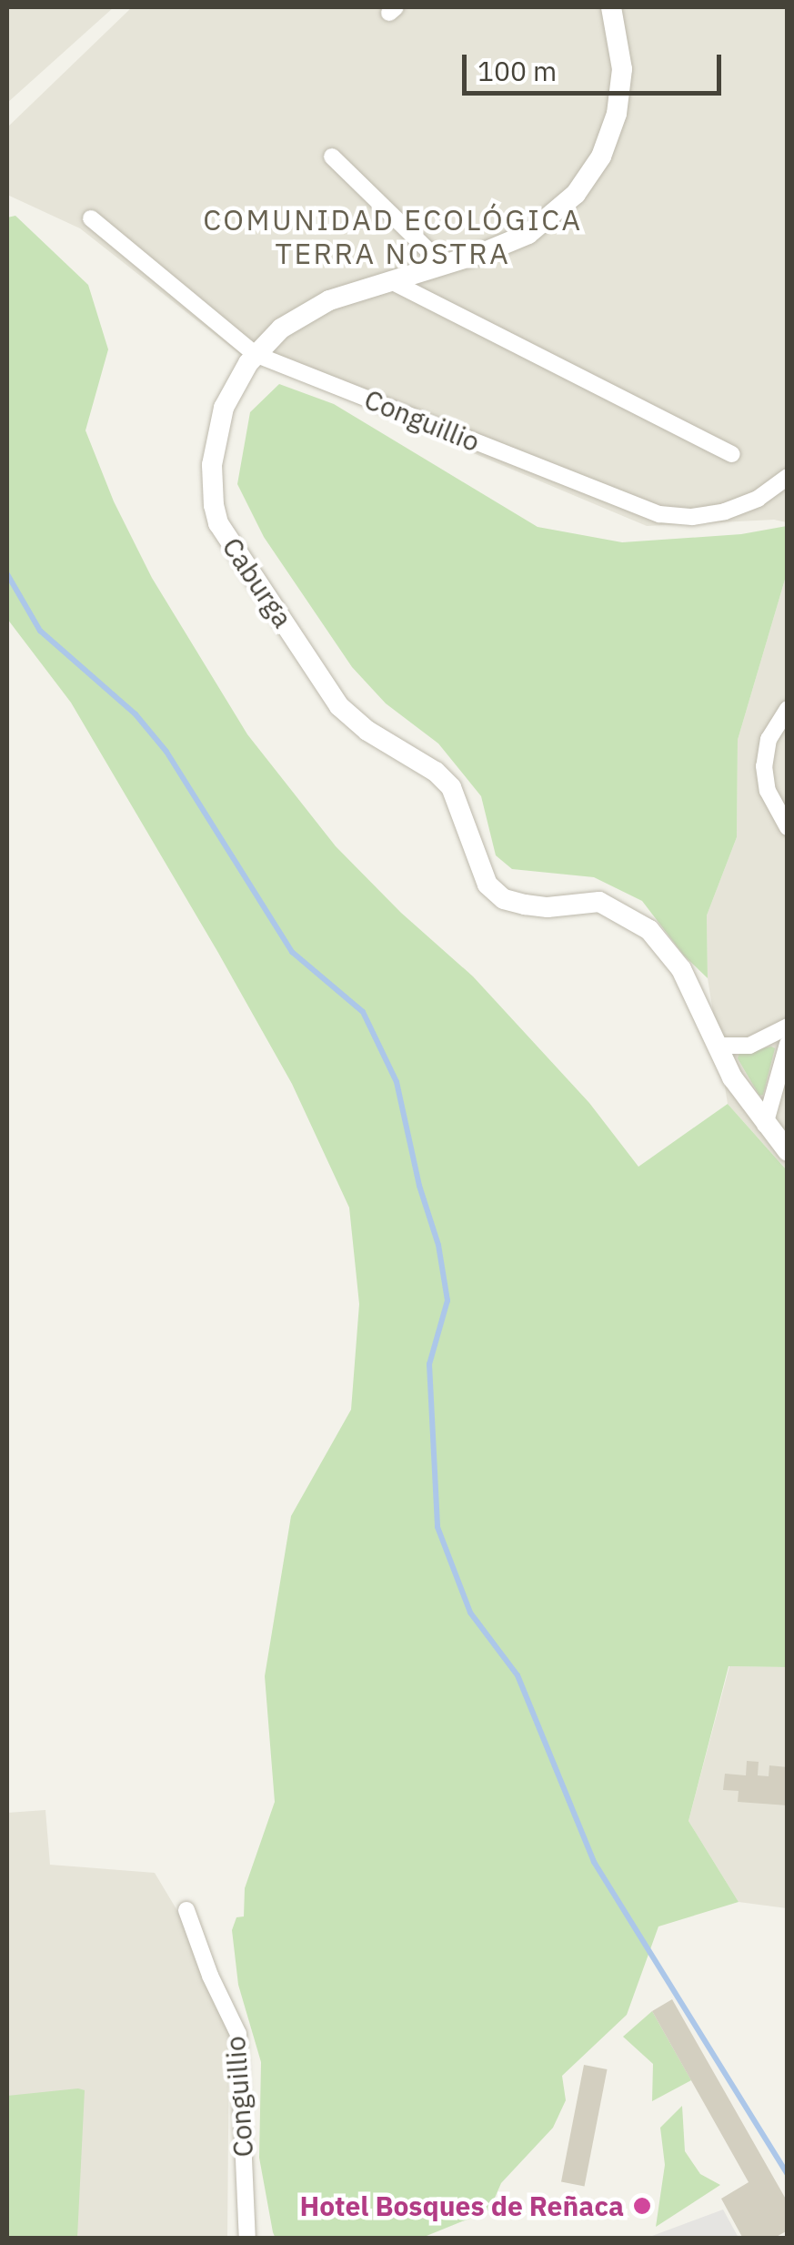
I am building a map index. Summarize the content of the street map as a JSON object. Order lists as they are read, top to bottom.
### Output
{
  "streets": {
    "street": ["Conguillio", "Caburga"]
  },
  "crossings": [
    ["Conguillio", "Caburga"]
  ],
  "districts": ["COMUNIDAD ECOLÓGICA TERRA NOSTRA"],
  "places": ["Hotel Bosques de Reñaca"],
  "scale_bar": "100 m"
}
